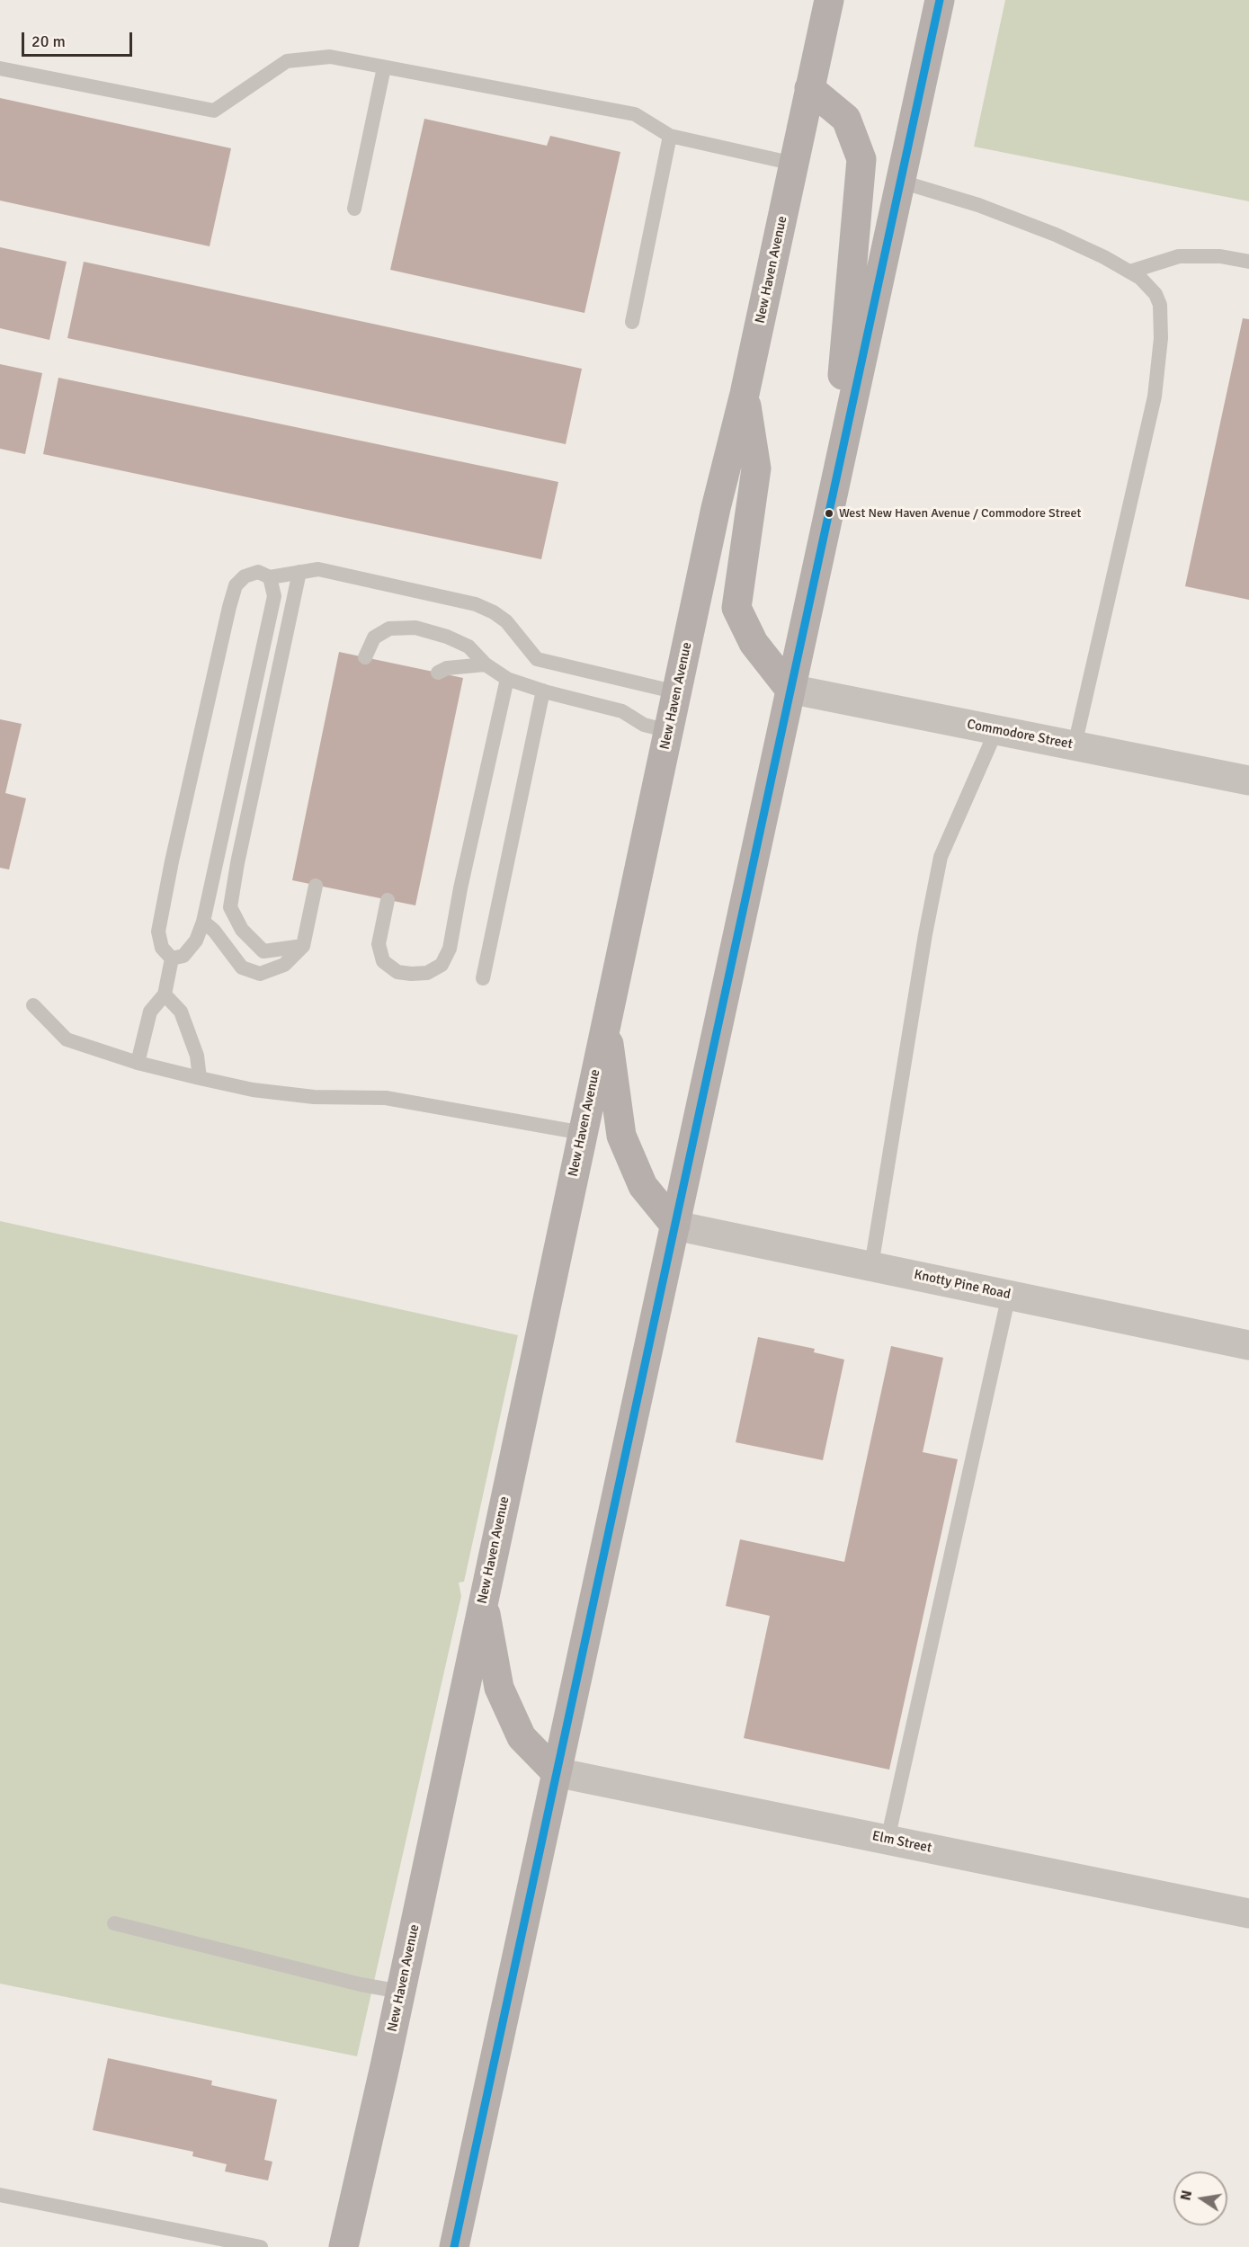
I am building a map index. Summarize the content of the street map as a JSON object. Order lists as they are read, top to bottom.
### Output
{
  "streets": {
    "main road": ["New Haven Avenue"],
    "street": ["Commodore Street", "Knotty Pine Road", "Elm Street"]
  },
  "places": ["West New Haven Avenue / Commodore Street"],
  "lines": ["transit line 20"],
  "scale_bar": "20 m",
  "north": "left"
}
